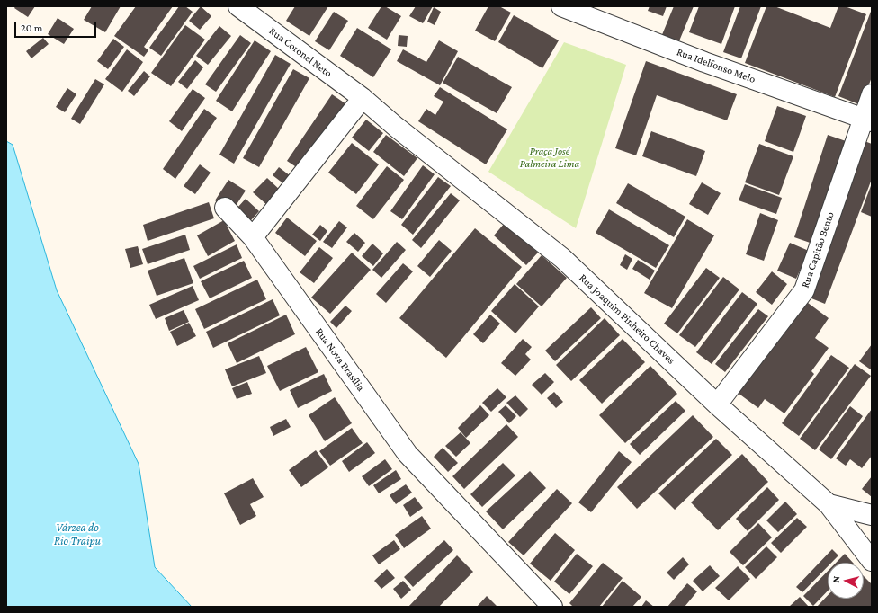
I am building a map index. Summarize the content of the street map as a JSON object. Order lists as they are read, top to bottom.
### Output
{
  "streets": {
    "street": [
      "Rua Coronel Neto",
      "Rua Idelfonso Melo",
      "Rua Capitão Bento",
      "Rua Joaquim Pinheiro Chaves",
      "Rua Nova Brasília"
    ]
  },
  "crossings": [
    ["Rua Coronel Neto", "Rua Joaquim Pinheiro Chaves"],
    ["Rua Idelfonso Melo", "Rua Capitão Bento"],
    ["Rua Capitão Bento", "Rua Joaquim Pinheiro Chaves"]
  ],
  "water": ["Várzea do Rio Traipu"],
  "parks": ["Praça José Palmeira Lima"],
  "scale_bar": "20 m",
  "north": "left"
}
